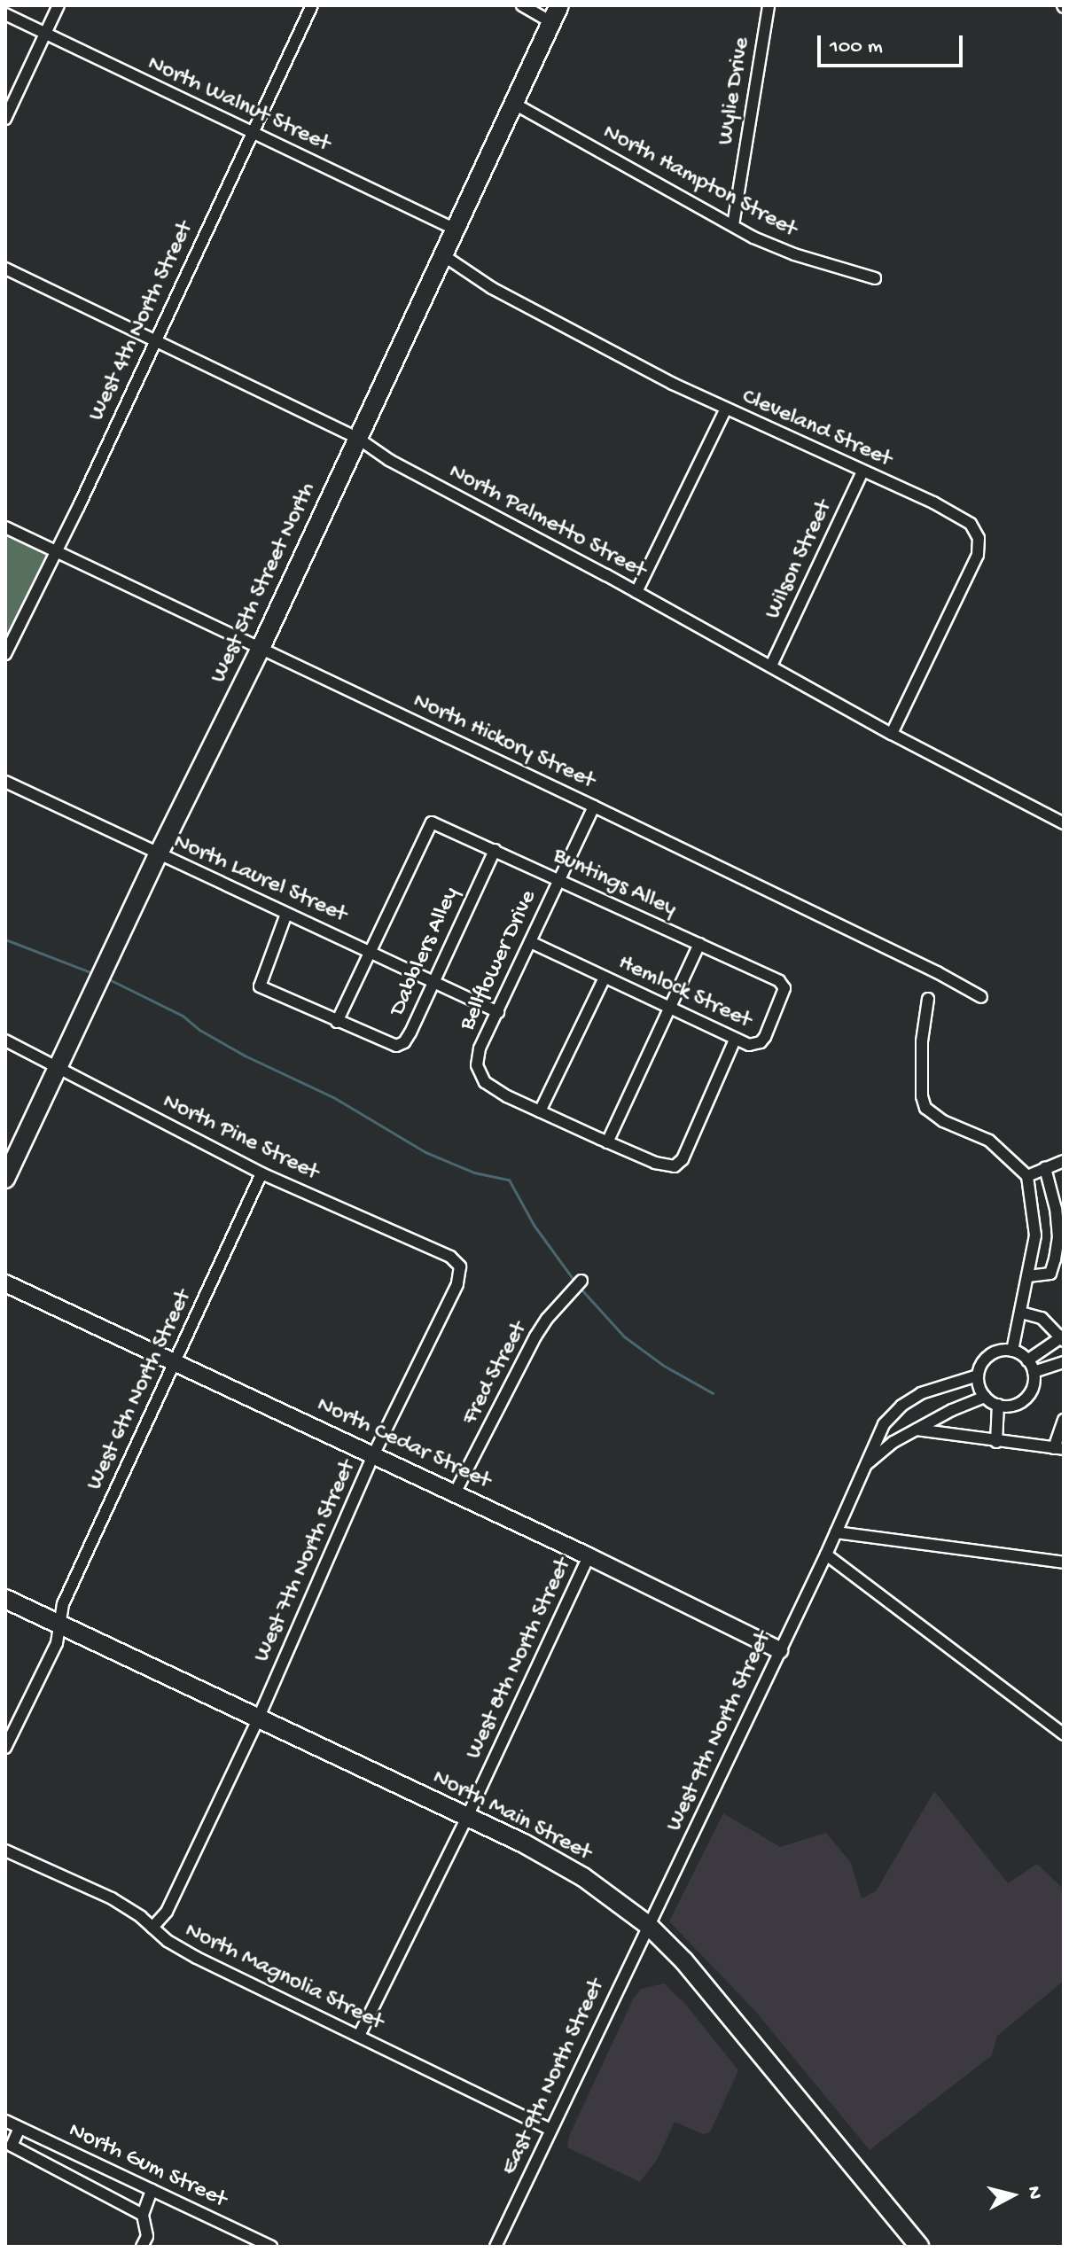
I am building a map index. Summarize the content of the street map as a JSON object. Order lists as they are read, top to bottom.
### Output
{
  "streets": {
    "main road": ["West 5th Street North", "North Main Street"],
    "street": [
      "Wylie Drive",
      "North Walnut Street",
      "North Hampton Street",
      "West 4th North Street",
      "Cleveland Street",
      "North Palmetto Street",
      "Wilson Street",
      "North Hickory Street",
      "North Laurel Street",
      "Buntings Alley",
      "Dabblers Alley",
      "Bellflower Drive",
      "Hemlock Street",
      "North Pine Street",
      "Fred Street",
      "West 6th North Street",
      "North Cedar Street",
      "West 7th North Street",
      "West 8th North Street",
      "West 9th North Street",
      "North Magnolia Street",
      "East 9th North Street",
      "North Gum Street"
    ]
  },
  "crossings": [
    ["Wylie Drive", "North Hampton Street"],
    ["North Walnut Street", "West 4th North Street"],
    ["North Walnut Street", "West 5th Street North"],
    ["North Hampton Street", "West 5th Street North"],
    ["West 4th North Street", "North Palmetto Street"],
    ["West 4th North Street", "North Hickory Street"],
    ["Cleveland Street", "North Palmetto Street"],
    ["Cleveland Street", "Wilson Street"],
    ["Cleveland Street", "West 5th Street North"],
    ["North Palmetto Street", "Wilson Street"],
    ["North Palmetto Street", "West 5th Street North"],
    ["West 5th Street North", "North Hickory Street"],
    ["West 5th Street North", "North Laurel Street"],
    ["West 5th Street North", "North Pine Street"],
    ["North Hickory Street", "Bellflower Drive"],
    ["North Laurel Street", "Buntings Alley"],
    ["North Laurel Street", "Dabblers Alley"],
    ["North Laurel Street", "Bellflower Drive"],
    ["Buntings Alley", "Dabblers Alley"],
    ["Buntings Alley", "Bellflower Drive"],
    ["Buntings Alley", "Hemlock Street"],
    ["Bellflower Drive", "Hemlock Street"],
    ["North Pine Street", "West 6th North Street"],
    ["North Pine Street", "West 7th North Street"],
    ["Fred Street", "North Cedar Street"],
    ["West 6th North Street", "North Cedar Street"],
    ["West 6th North Street", "North Main Street"],
    ["North Cedar Street", "West 7th North Street"],
    ["North Cedar Street", "West 8th North Street"],
    ["North Cedar Street", "West 9th North Street"],
    ["West 7th North Street", "North Main Street"],
    ["West 7th North Street", "North Magnolia Street"],
    ["West 8th North Street", "North Main Street"],
    ["West 8th North Street", "North Magnolia Street"],
    ["West 9th North Street", "North Main Street"],
    ["West 9th North Street", "East 9th North Street"],
    ["North Main Street", "East 9th North Street"],
    ["North Magnolia Street", "East 9th North Street"]
  ],
  "scale_bar": "100 m",
  "north": "right"
}
